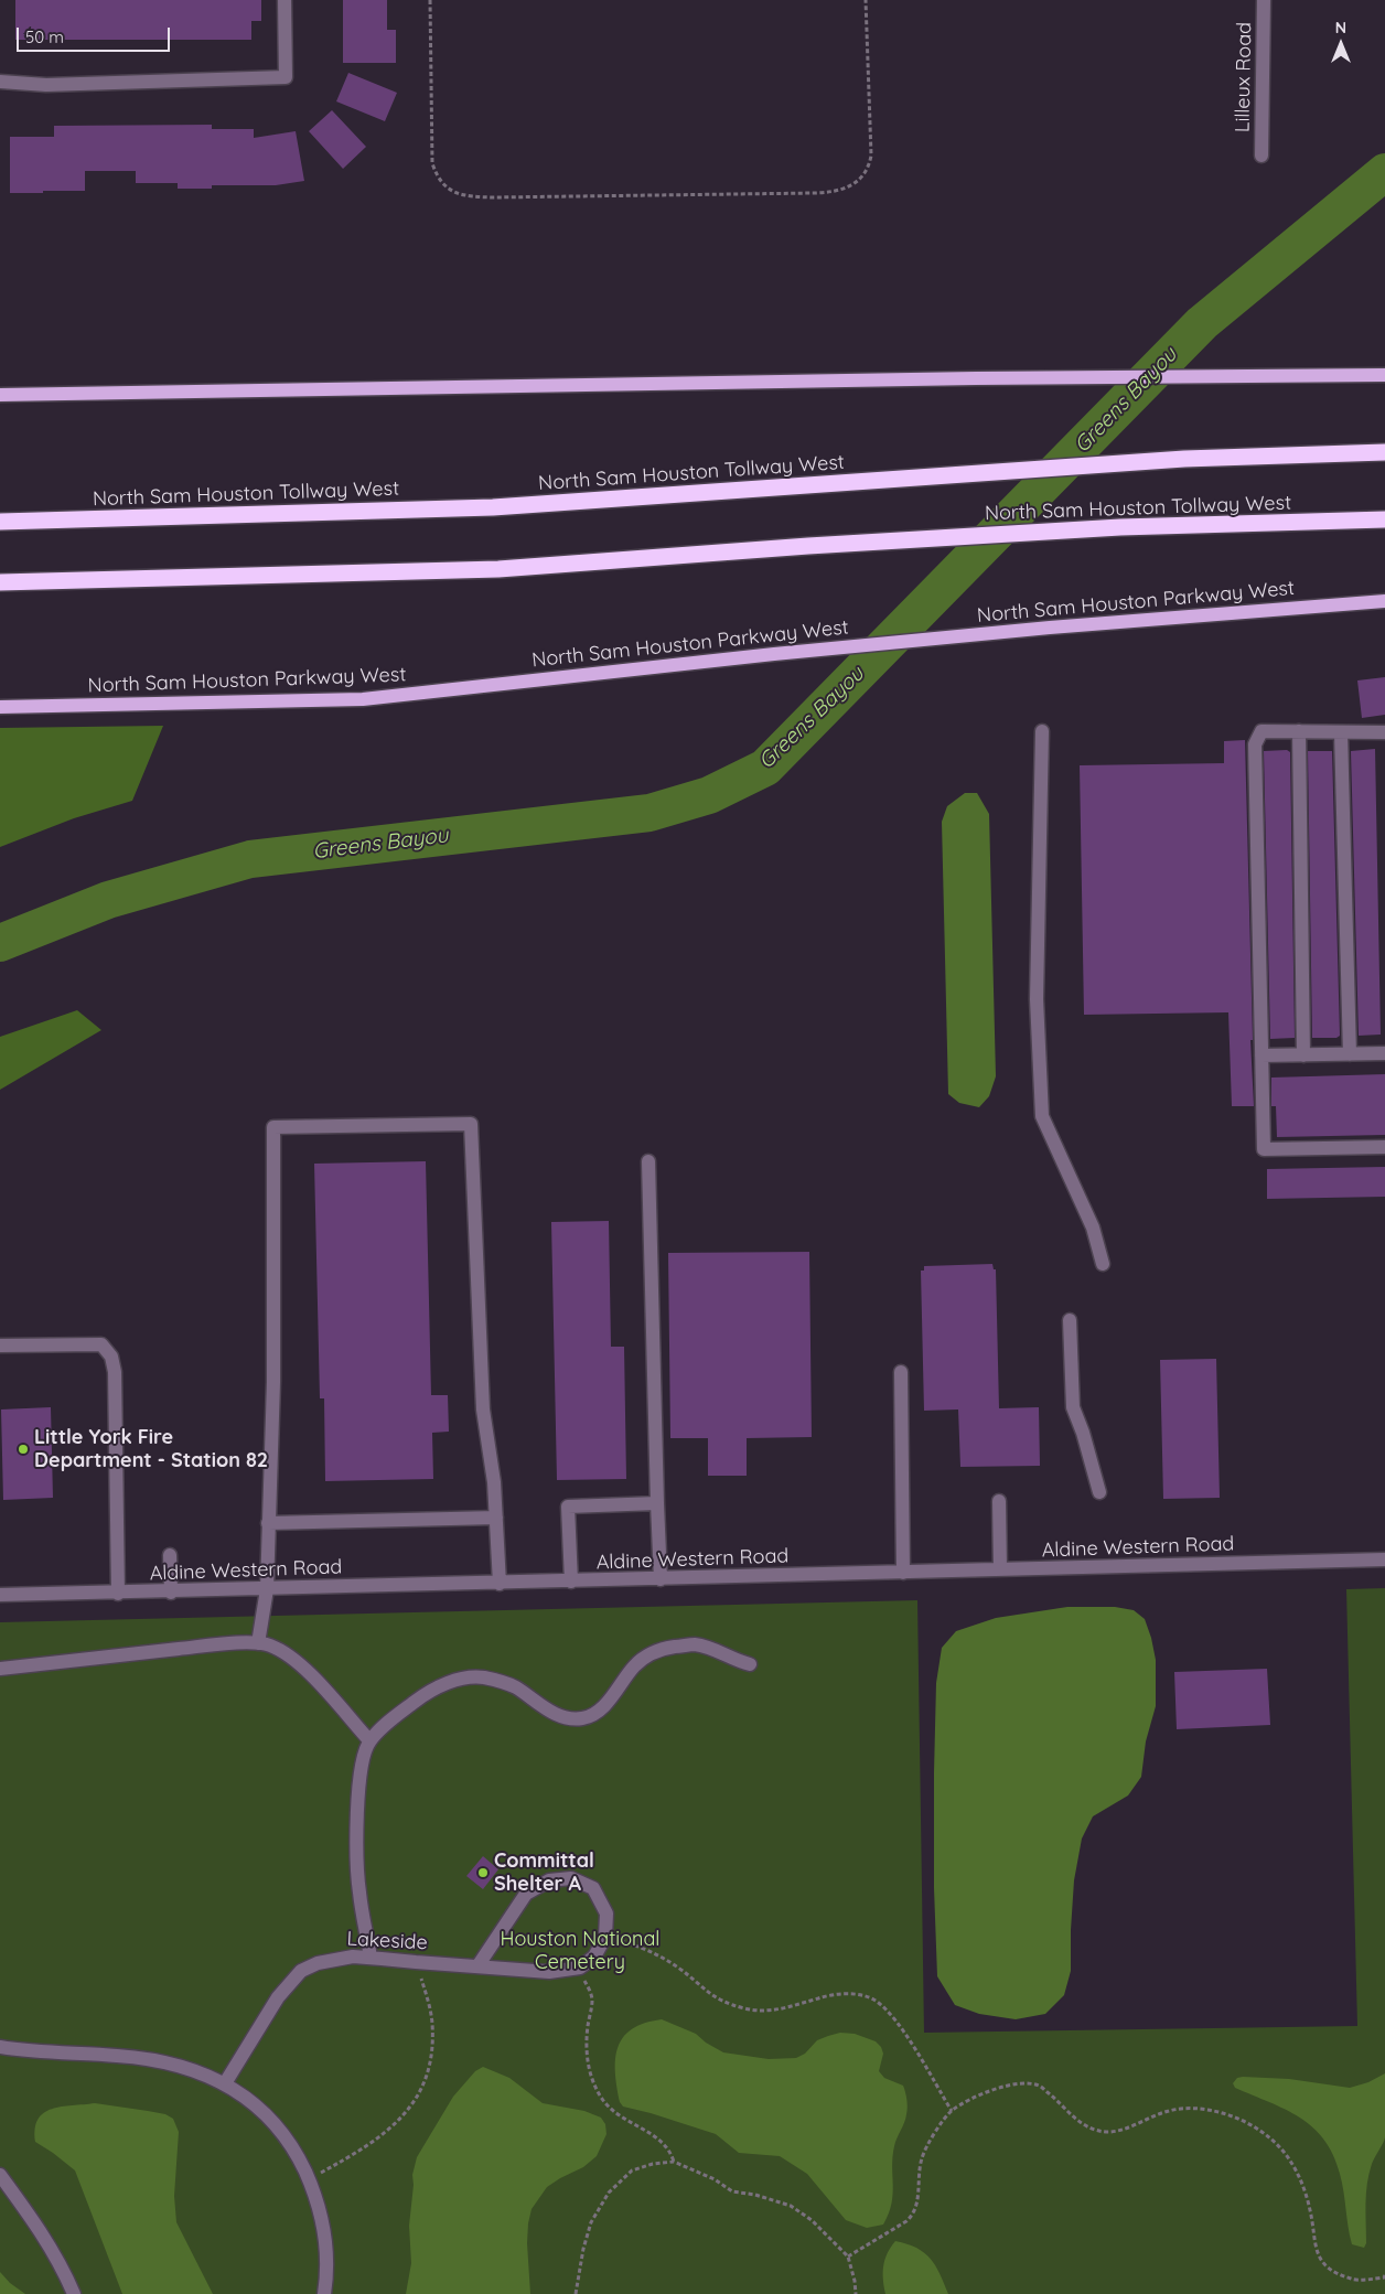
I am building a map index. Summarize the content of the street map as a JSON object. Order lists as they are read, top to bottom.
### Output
{
  "streets": {
    "highway": ["North Sam Houston Tollway West"],
    "main road": ["North Sam Houston Parkway West"],
    "street": ["Lilleux Road", "Aldine Western Road", "Lakeside"]
  },
  "water": ["Greens Bayou"],
  "parks": ["Houston National Cemetery"],
  "places": ["Little York Fire Department - Station 82", "Committal Shelter A"],
  "scale_bar": "50 m",
  "north": "top"
}
